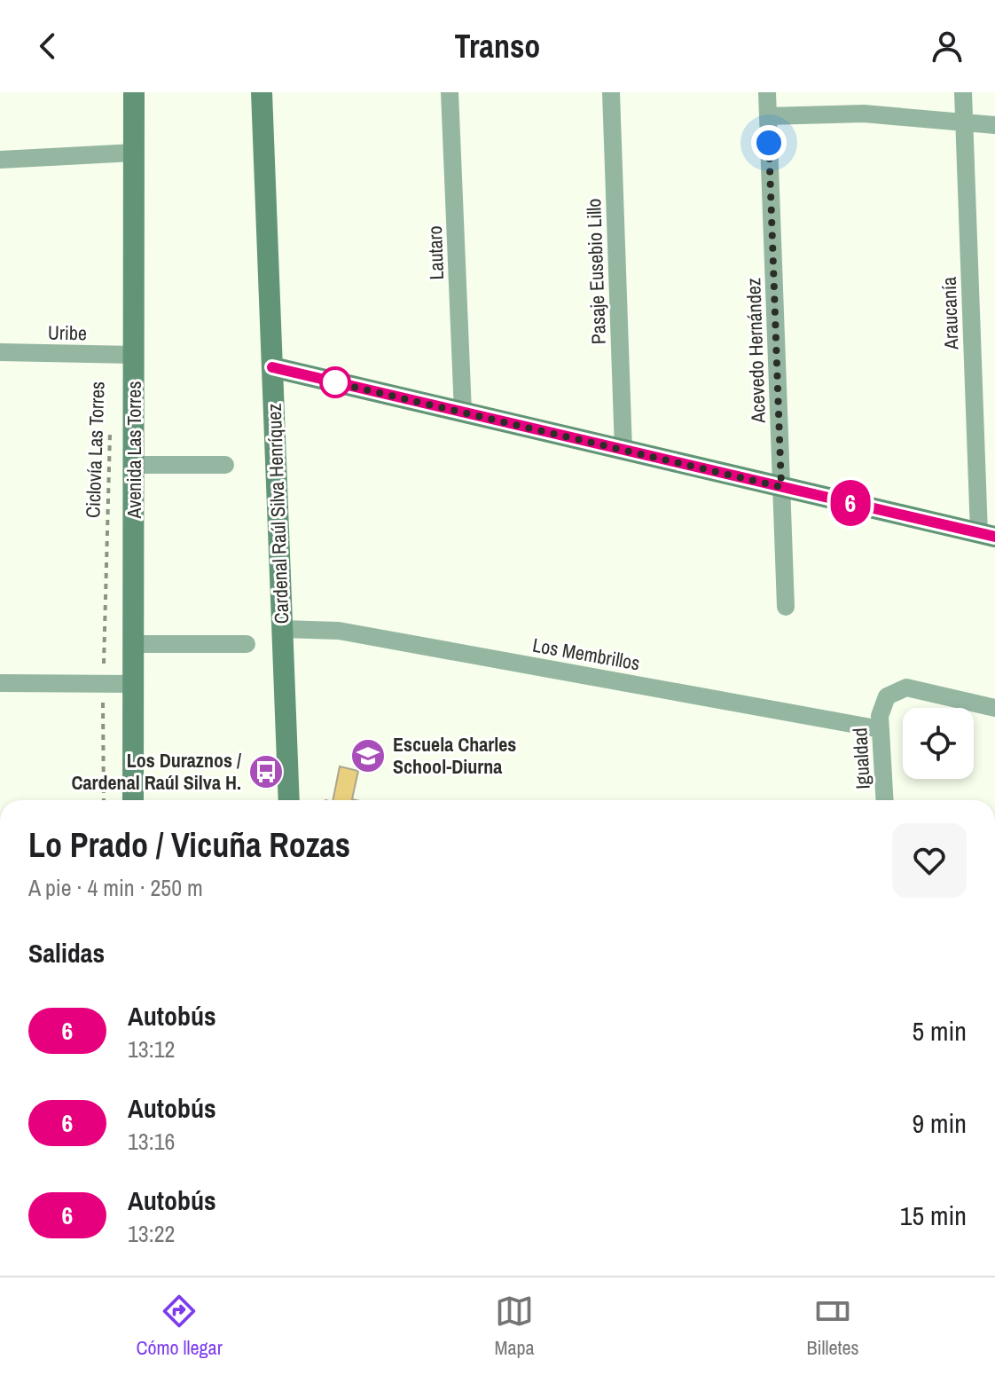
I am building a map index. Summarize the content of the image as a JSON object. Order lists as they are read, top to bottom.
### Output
{
  "streets": {
    "main road": ["Avenida Las Torres", "Cardenal Raúl Silva Henríquez"],
    "street": [
      "Lautaro",
      "Pasaje Eusebio Lillo",
      "Araucanía",
      "Uribe",
      "Acevedo Hernández",
      "Los Membrillos",
      "Igualdad"
    ],
    "path": ["Ciclovía Las Torres"]
  },
  "crossings": [
    ["Uribe", "Avenida Las Torres"],
    ["Cardenal Raúl Silva Henríquez", "Los Membrillos"],
    ["Los Membrillos", "Igualdad"]
  ],
  "places": {
    "school or university": ["Escuela Charles School-Diurna"],
    "bus stop": ["Los Duraznos / Cardenal Raúl Silva H."]
  },
  "lines": ["bus line 6"],
  "page": {
    "header": "Transo",
    "on_map": "6",
    "heading": [
      ["Lo Prado / Vicuña Rozas", "A pie · 4 min · 250 m"],
      "Salidas"
    ],
    "list": [
      {
        "mark": "6",
        "name": "Autobús",
        "note": "13:12",
        "value": "5 min"
      },
      {
        "mark": "6",
        "name": "Autobús",
        "note": "13:16",
        "value": "9 min"
      },
      {
        "mark": "6",
        "name": "Autobús",
        "note": "13:22",
        "value": "15 min"
      }
    ],
    "tabs": ["Cómo llegar", "Mapa", "Billetes"]
  }
}
